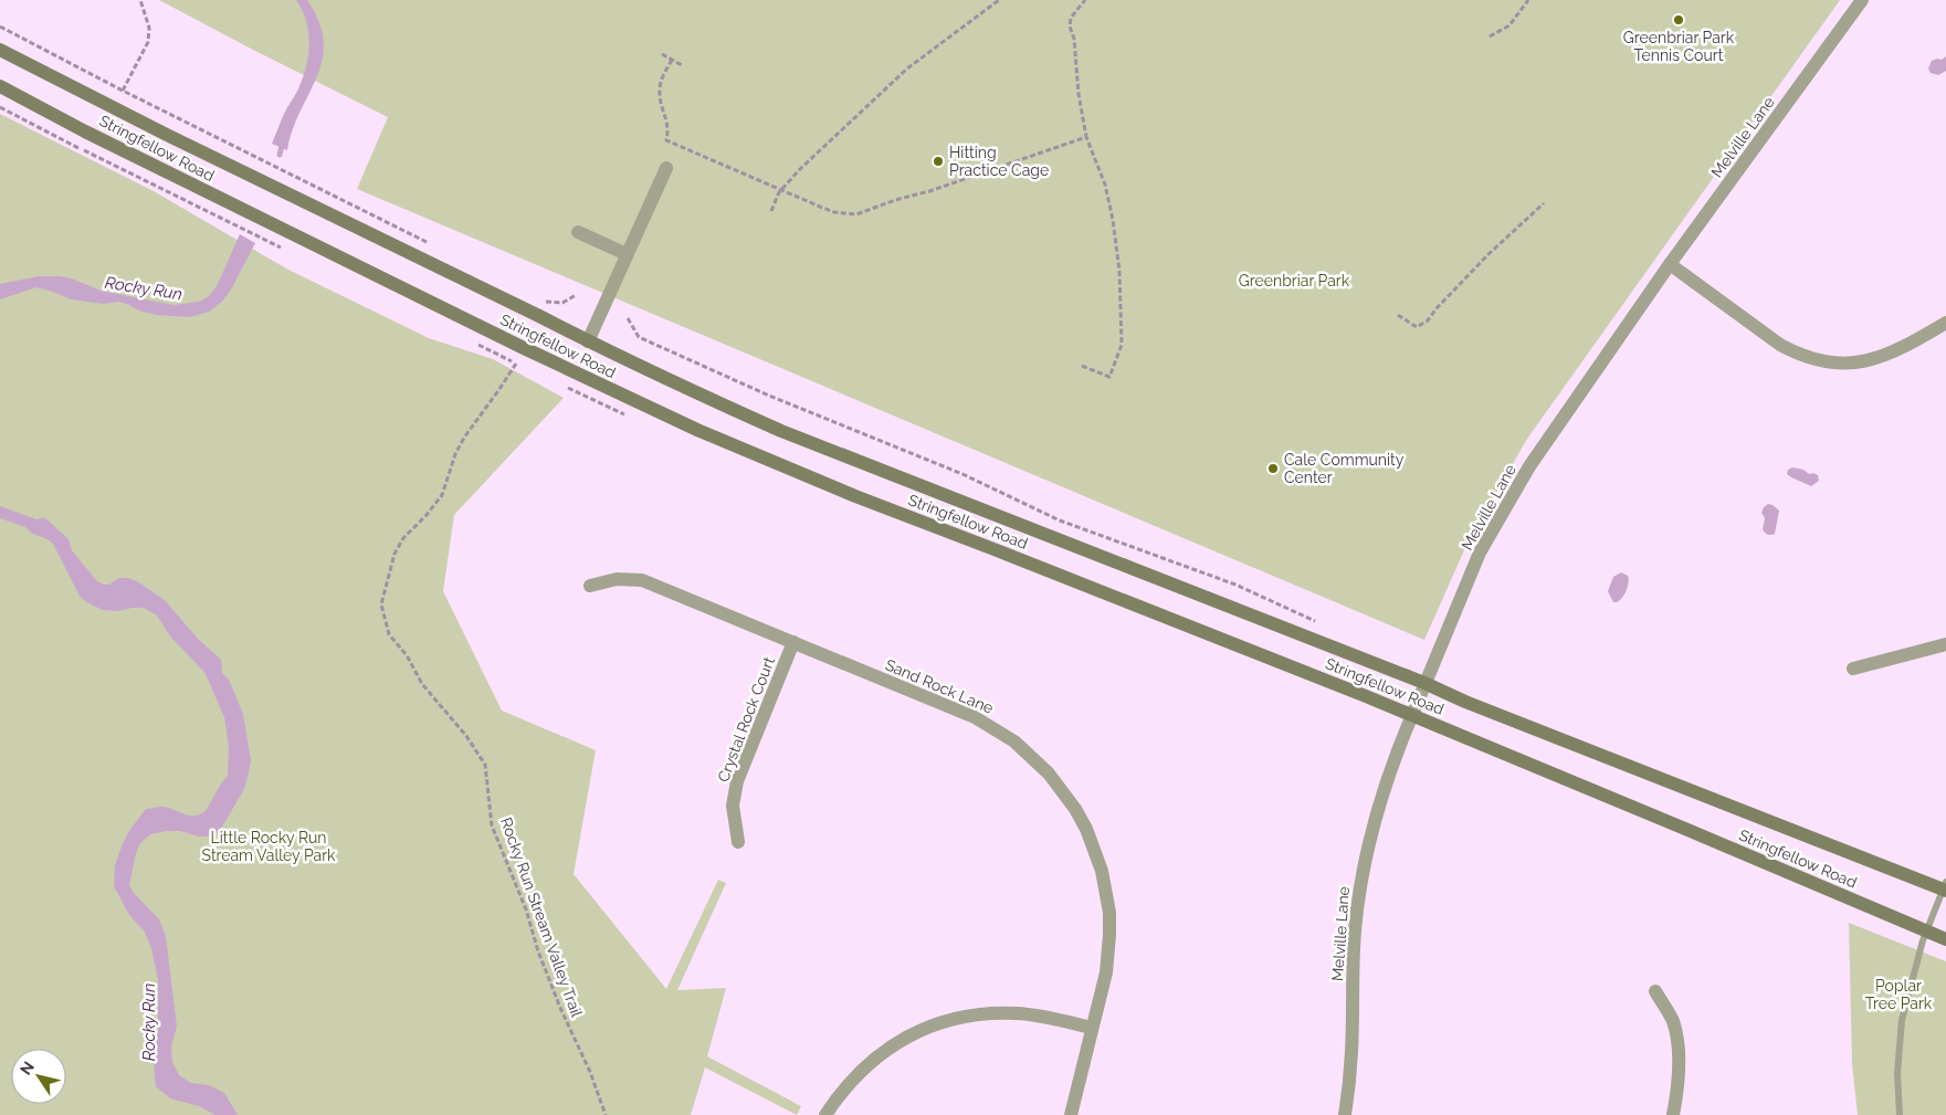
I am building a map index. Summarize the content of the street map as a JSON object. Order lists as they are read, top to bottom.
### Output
{
  "streets": {
    "main road": ["Stringfellow Road"],
    "street": ["Melville Lane", "Sand Rock Lane", "Crystal Rock Court"],
    "path": ["Rocky Run Stream Valley Trail"]
  },
  "crossings": [
    ["Melville Lane", "Stringfellow Road"],
    ["Sand Rock Lane", "Crystal Rock Court"]
  ],
  "water": ["Rocky Run"],
  "parks": ["Greenbriar Park", "Little Rocky Run Stream Valley Park", "Poplar Tree Park"],
  "places": ["Greenbriar Park Tennis Court", "Hitting Practice Cage", "Cale Community Center"],
  "north": "top left"
}
